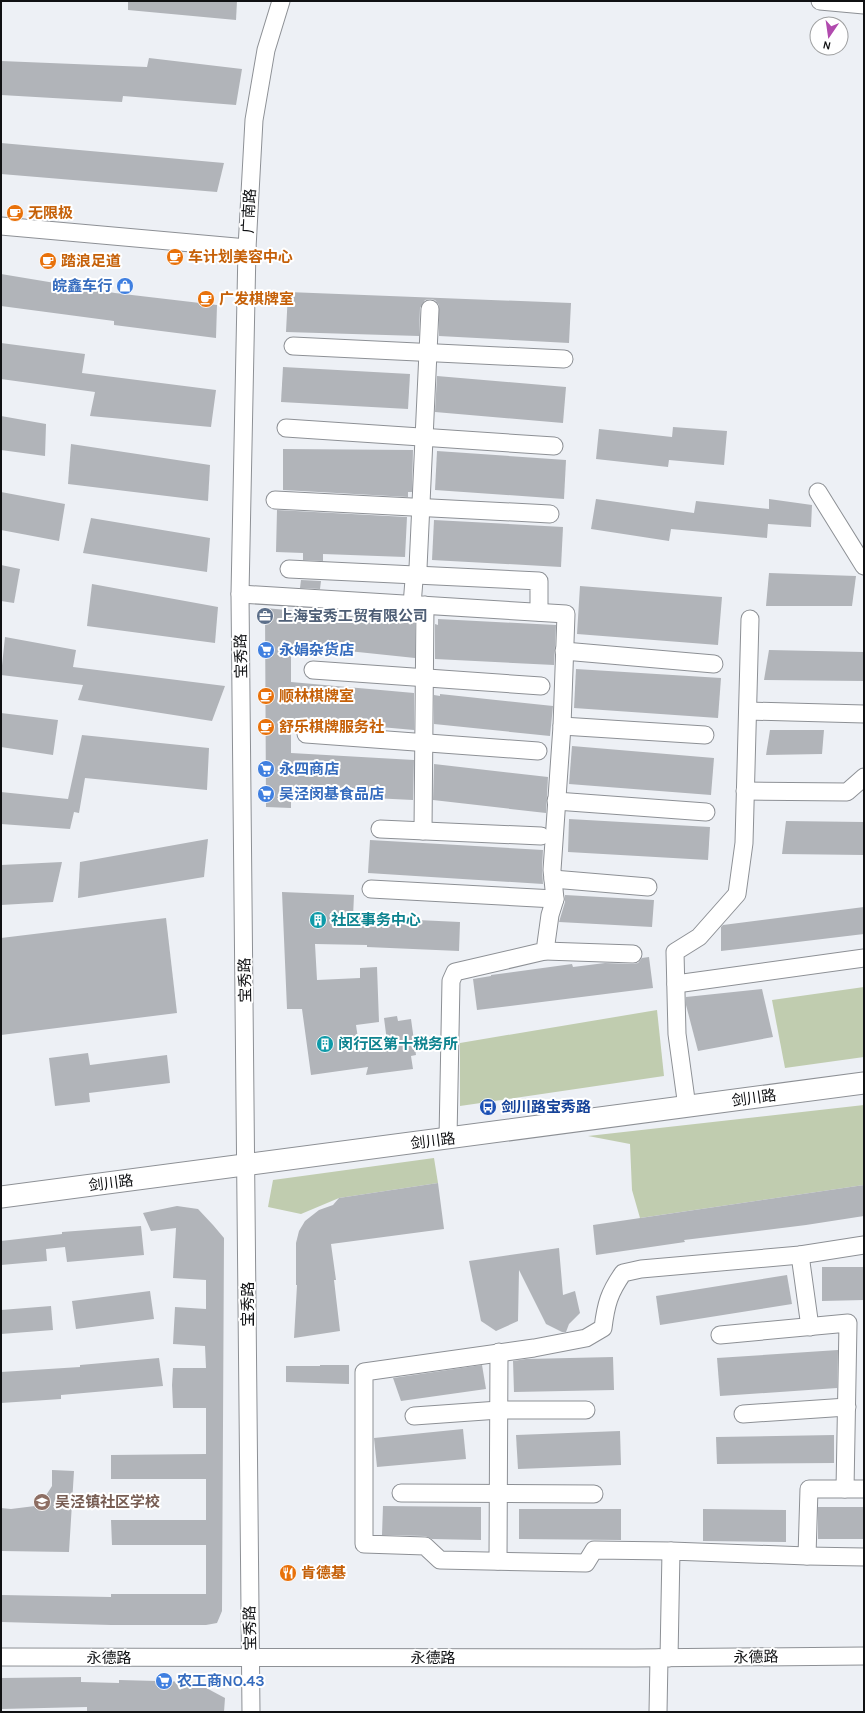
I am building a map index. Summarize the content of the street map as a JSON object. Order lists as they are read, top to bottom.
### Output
{
  "streets": {
    "main road": ["剑川路"],
    "street": ["广南路", "宝秀路", "永德路"]
  },
  "crossings": [
    ["广南路", "宝秀路"],
    ["宝秀路", "剑川路"],
    ["宝秀路", "永德路"]
  ],
  "places": {
    "cafe": [
      "无限极",
      "车计划美容中心",
      "踏浪足道",
      "广发棋牌室",
      "顺林棋牌室",
      "舒乐棋牌服务社"
    ],
    "shop": ["皖鑫车行"],
    "office": ["上海宝秀工贸有限公司"],
    "supermarket": [
      "永娟杂货店",
      "永四商店",
      "吴泾闵基食品店",
      "农工商NO.43"
    ],
    "building": ["社区事务中心", "闵行区第十税务所"],
    "bus stop": ["剑川路宝秀路"],
    "school or university": ["吴泾镇社区学校"],
    "restaurant": ["肯德基"]
  },
  "north": "bottom"
}
